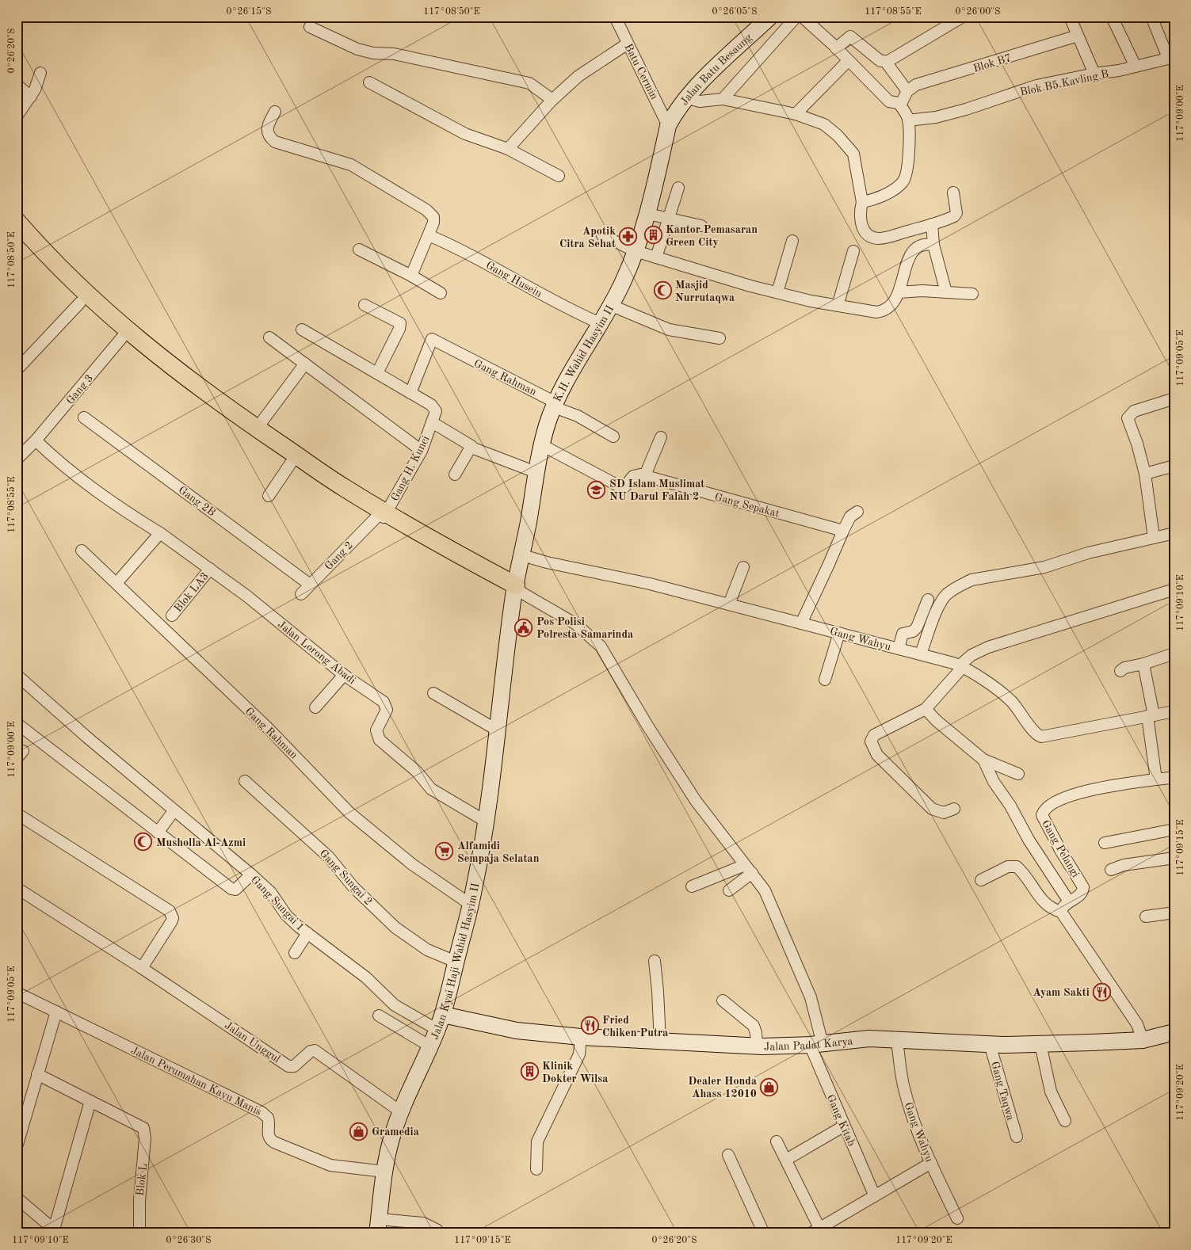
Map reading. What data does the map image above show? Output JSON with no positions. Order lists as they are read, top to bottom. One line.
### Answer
{"streets":{"main road":["Jalan Batu Besaung","K.H. Wahid Hasyim II","Jalan Kyai Haji Wahid Hasyim II","Jalan Padat Karya"],"street":["Blok B7","Batu Cermin","Blok B5 Kavling B","Gang Husein","Gang Rahman","Gang 3","Gang H. Kunci","Gang 2B","Gang Sepakat","Gang 2","Blok LA3","Gang Wahyu","Jalan Lorong Abadi","Gang Pelangi","Gang Sungai 2","Gang Sungai 1","Jalan Unggul","Jalan Perumahan Kayu Manis","Gang Taqwa","Gang Kitab","Blok L"]},"crossings":[["Jalan Batu Besaung","Batu Cermin"],["Jalan Batu Besaung","K.H. Wahid Hasyim II"],["Batu Cermin","K.H. Wahid Hasyim II"],["Gang Husein","K.H. Wahid Hasyim II"],["K.H. Wahid Hasyim II","Gang Rahman"],["K.H. Wahid Hasyim II","Gang Wahyu"],["K.H. Wahid Hasyim II","Jalan Kyai Haji Wahid Hasyim II"],["K.H. Wahid Hasyim II","Gang Kitab"],["Gang Rahman","Jalan Kyai Haji Wahid Hasyim II"],["Gang 3","Jalan Lorong Abadi"],["Gang H. Kunci","Gang 2"],["Gang 2B","Gang 2"],["Blok LA3","Jalan Lorong Abadi"],["Gang Wahyu","Jalan Padat Karya"],["Jalan Lorong Abadi","Jalan Kyai Haji Wahid Hasyim II"],["Gang Sungai 2","Jalan Kyai Haji Wahid Hasyim II"],["Gang Sungai 1","Jalan Kyai Haji Wahid Hasyim II"],["Jalan Kyai Haji Wahid Hasyim II","Jalan Unggul"],["Jalan Kyai Haji Wahid Hasyim II","Jalan Padat Karya"],["Jalan Kyai Haji Wahid Hasyim II","Jalan Perumahan Kayu Manis"],["Jalan Kyai Haji Wahid Hasyim II","Gang Kitab"],["Jalan Padat Karya","Gang Taqwa"],["Jalan Padat Karya","Gang Kitab"]],"places":{"building":["Kantor Pemasaran Green City","Klinik Dokter Wilsa"],"pharmacy":["Apotik Citra Sehat"],"mosque":["Masjid Nurrutaqwa","Musholla Al-Azmi"],"school or university":["SD Islam Muslimat NU Darul Falah 2"],"public building":["Pos Polisi Polresta Samarinda"],"supermarket":["Alfamidi Sempaja Selatan"],"restaurant":["Ayam Sakti","Fried Chiken Putra"],"shop":["Dealer Honda Ahass 12010","Gramedia"]},"coordinates":["0°26'15\"S","117°08'50\"E","0°26'05\"S","117°08'55\"E","0°26'00\"S","0°26'20\"S","117°09'00\"E","117°09'05\"E","117°09'10\"E","117°09'15\"E","117°09'20\"E","0°26'30\"S"]}
